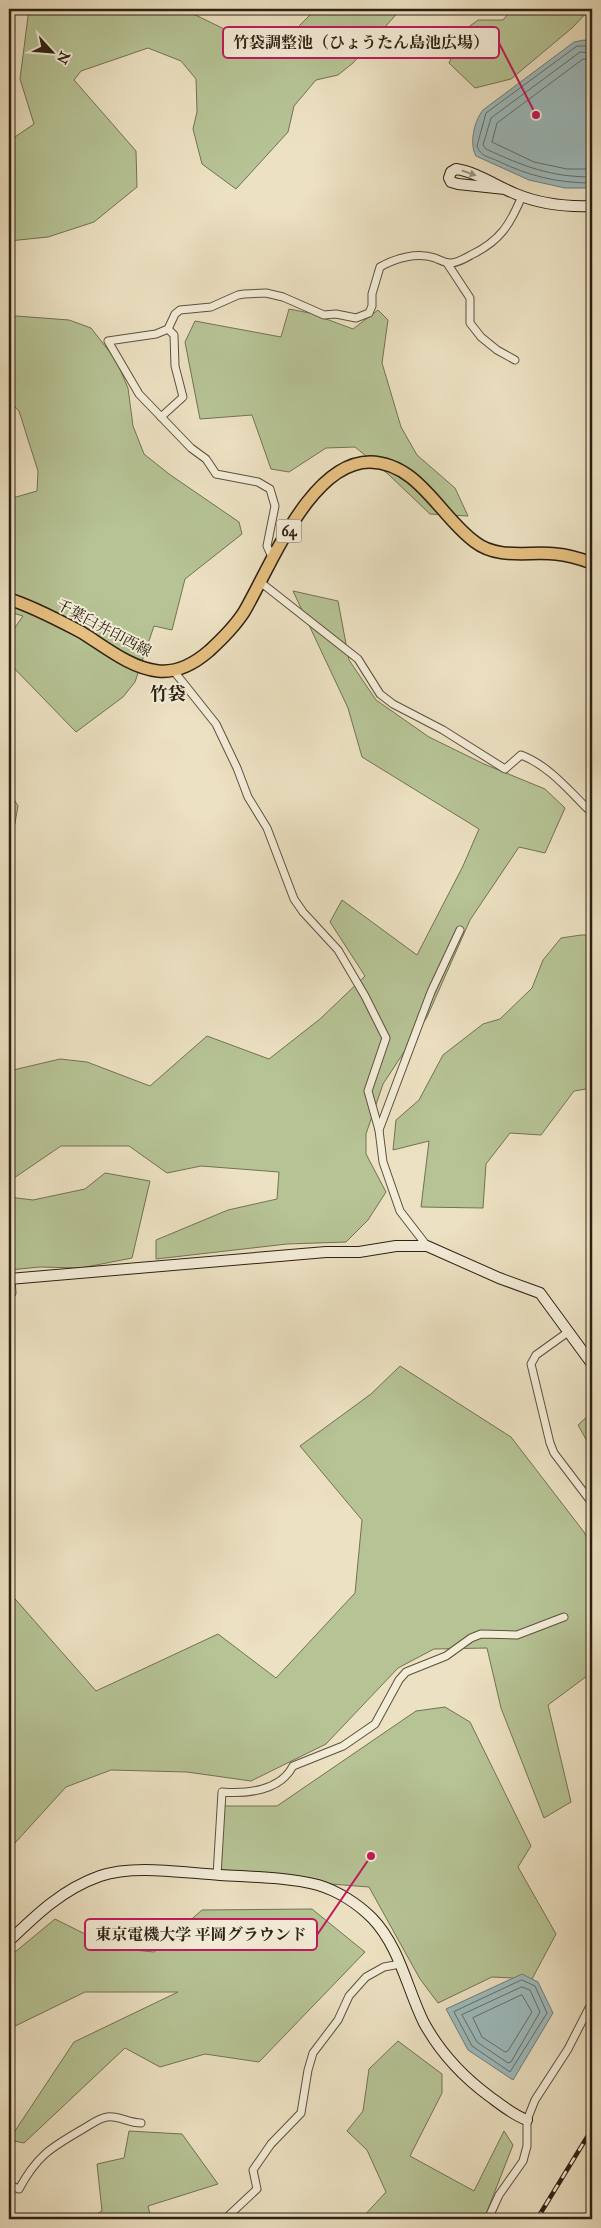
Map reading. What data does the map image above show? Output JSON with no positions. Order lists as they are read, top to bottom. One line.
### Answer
{"streets":{"main road":["64","千葉臼井印西線"]},"districts":["竹袋"],"places":["竹袋調整池（ひょうたん島池広場）","東京電機大学 平岡グラウンド"],"north":"bottom right"}
